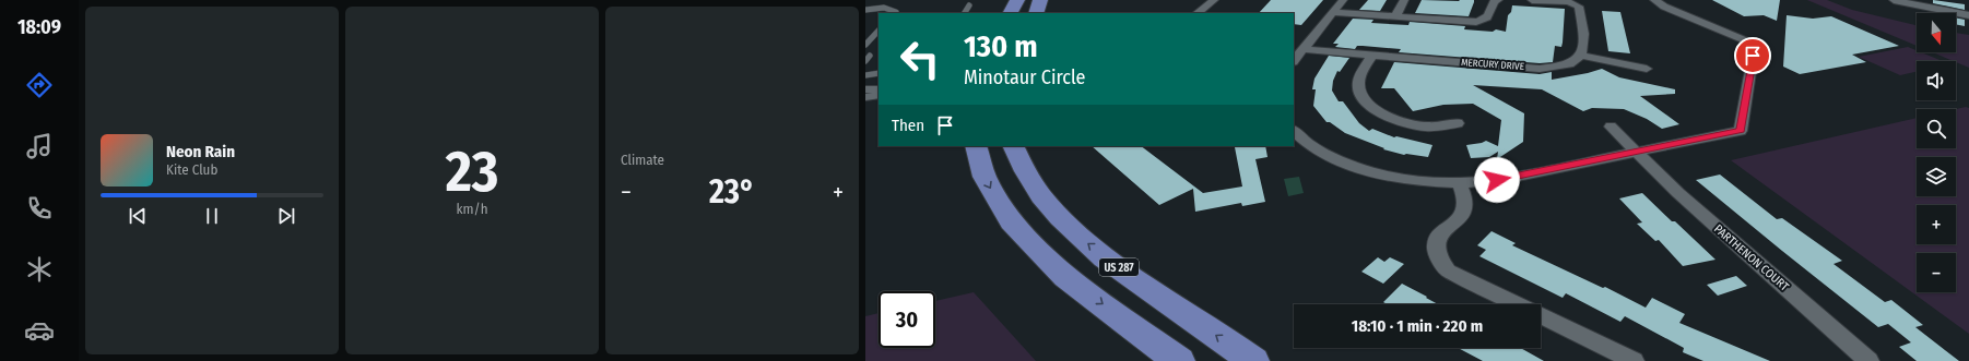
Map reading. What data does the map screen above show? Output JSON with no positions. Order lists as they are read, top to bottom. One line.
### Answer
{"streets":{"main road":["US 287"],"street":["MERCURY DRIVE","PARTHENON COURT"]},"north":"bottom","page":{"tabs":"18:09","tile":[["23","km/h"],"Climate"],"map_buttons":["+","−"],"turn":["130 m","Minotaur Circle"],"then":"Then","song":["Neon Rain","Kite Club"],"heat":["−","23°","+"],"limit":"30","trip":"18:10 · 1 min · 220 m"}}
